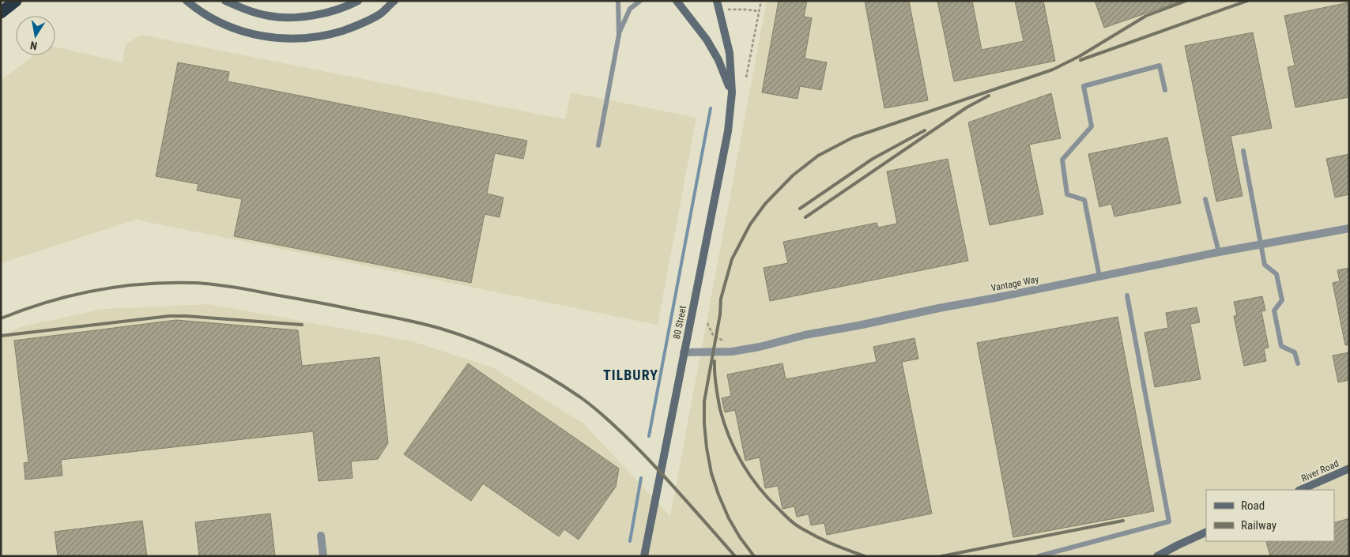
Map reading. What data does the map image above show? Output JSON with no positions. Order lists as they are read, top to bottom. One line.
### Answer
{"streets":{"street":["Vantage Way","80 Street","River Road"]},"crossings":[["Vantage Way","80 Street"]],"districts":["TILBURY"],"legend":["Road","Railway"],"north":"bottom"}
